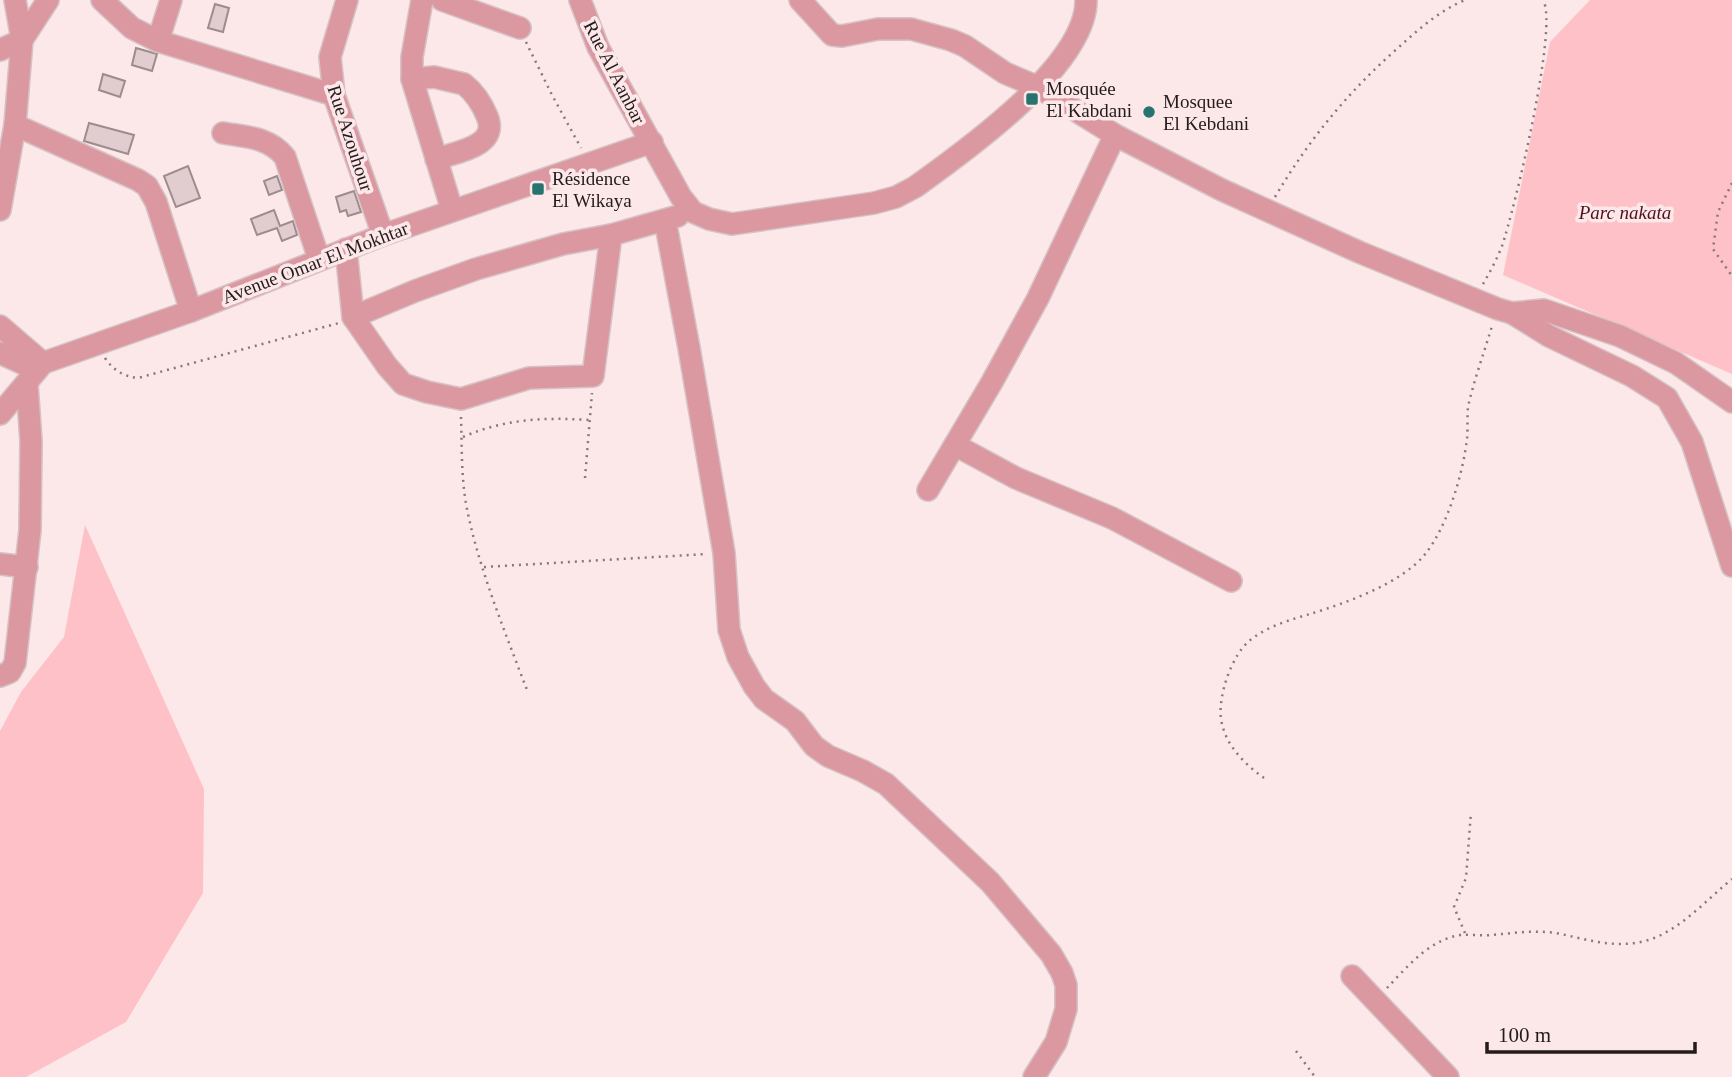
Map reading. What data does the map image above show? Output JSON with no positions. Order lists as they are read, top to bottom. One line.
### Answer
{"streets":{"street":["Rue Al Aanbar","Rue Azouhour","Avenue Omar El Mokhtar"]},"crossings":[["Rue Al Aanbar","Avenue Omar El Mokhtar"],["Rue Azouhour","Avenue Omar El Mokhtar"]],"parks":["Parc nakata"],"places":{"transit":["Mosquée El Kabdani","Résidence El Wikaya"],"other":["Mosquee El Kebdani"]},"scale_bar":"100 m"}
